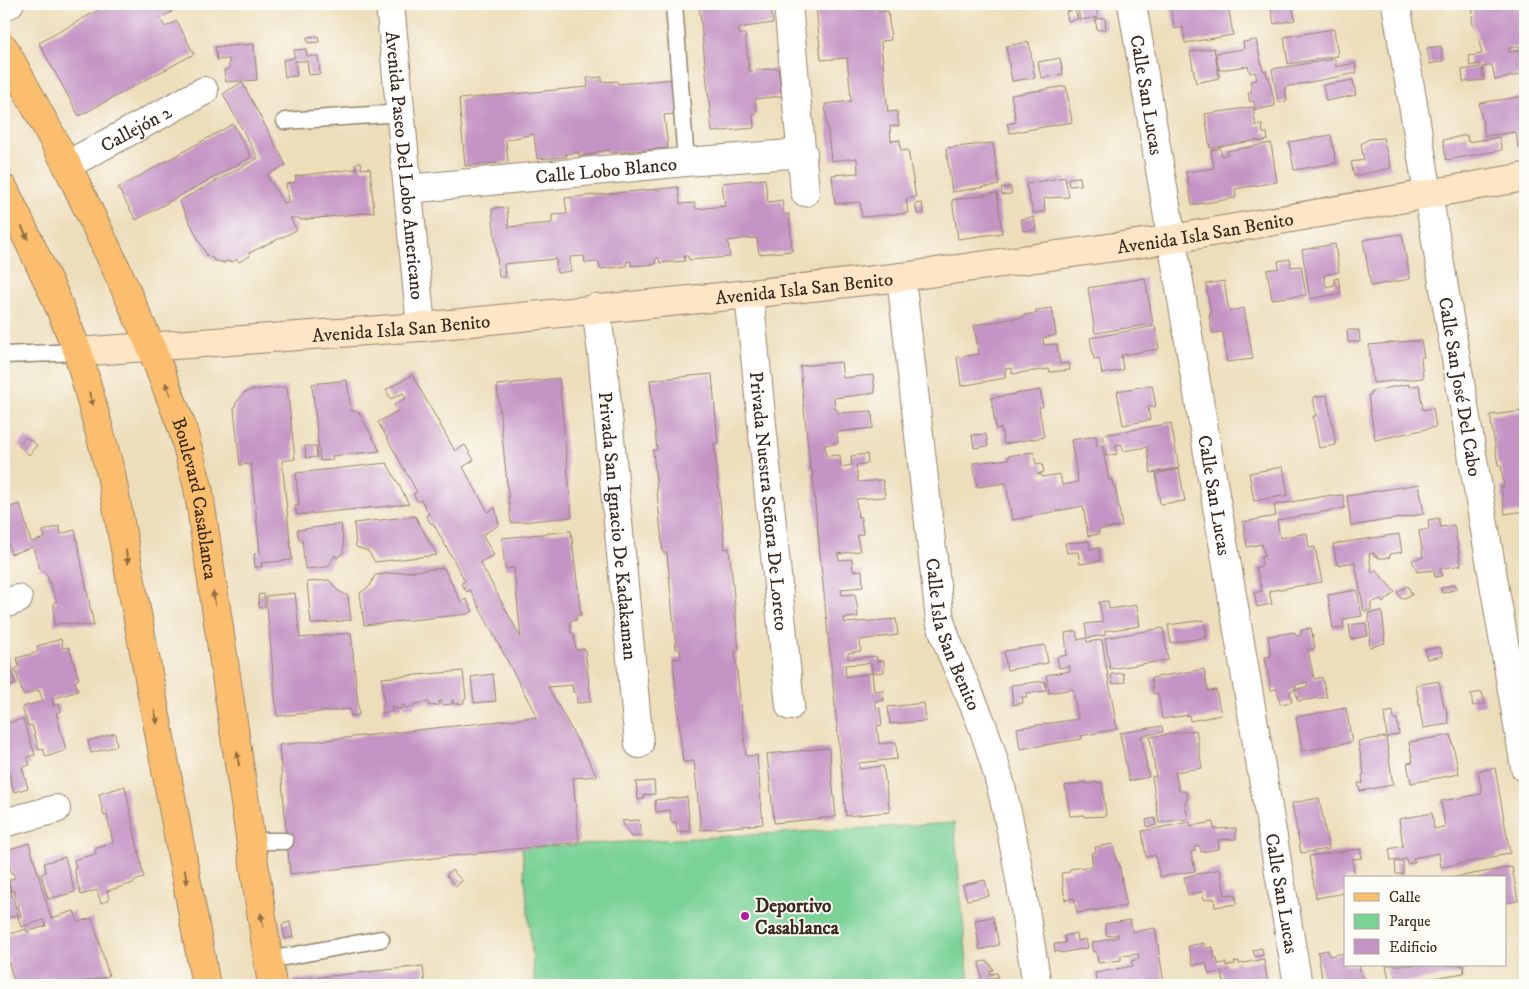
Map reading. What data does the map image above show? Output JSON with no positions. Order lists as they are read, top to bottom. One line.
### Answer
{"streets":{"main road":["Avenida Isla San Benito","Boulevard Casablanca"],"street":["Calle San Lucas","Callejón 2","Avenida Paseo Del Lobo Americano","Calle Lobo Blanco","Calle San José Del Cabo","Privada Nuestra Señora De Loreto","Privada San Ignacio De Kadakaman","Calle Isla San Benito"]},"crossings":[["Calle San Lucas","Avenida Isla San Benito"],["Callejón 2","Boulevard Casablanca"],["Avenida Paseo Del Lobo Americano","Calle Lobo Blanco"],["Avenida Paseo Del Lobo Americano","Avenida Isla San Benito"],["Avenida Isla San Benito","Calle San José Del Cabo"],["Avenida Isla San Benito","Boulevard Casablanca"],["Avenida Isla San Benito","Privada Nuestra Señora De Loreto"],["Avenida Isla San Benito","Privada San Ignacio De Kadakaman"],["Avenida Isla San Benito","Calle Isla San Benito"]],"places":["Deportivo Casablanca"],"legend":["Calle","Parque","Edificio"]}
